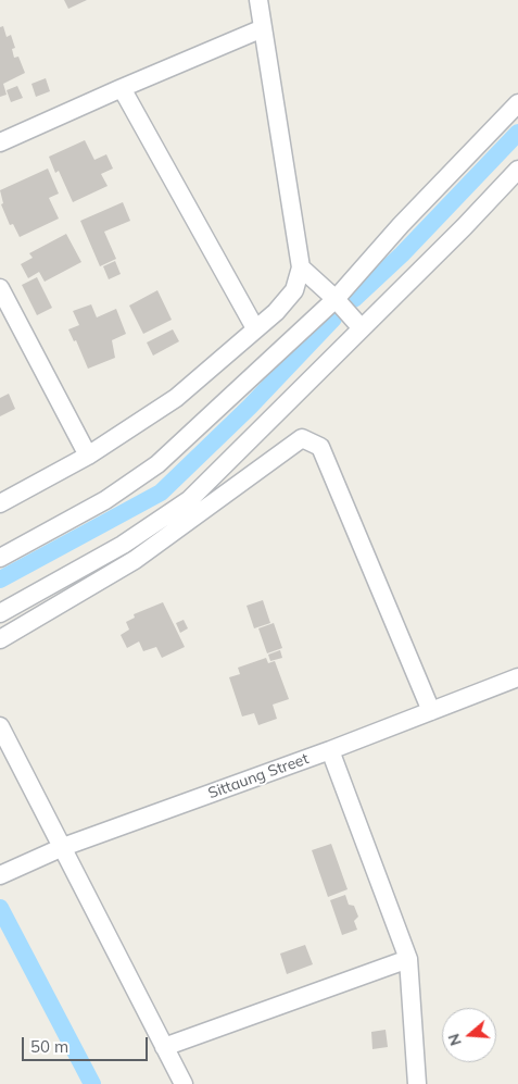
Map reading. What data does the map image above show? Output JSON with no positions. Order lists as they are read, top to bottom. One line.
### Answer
{"streets":{"street":["Sittaung Street"]},"scale_bar":"50 m","north":"left"}
